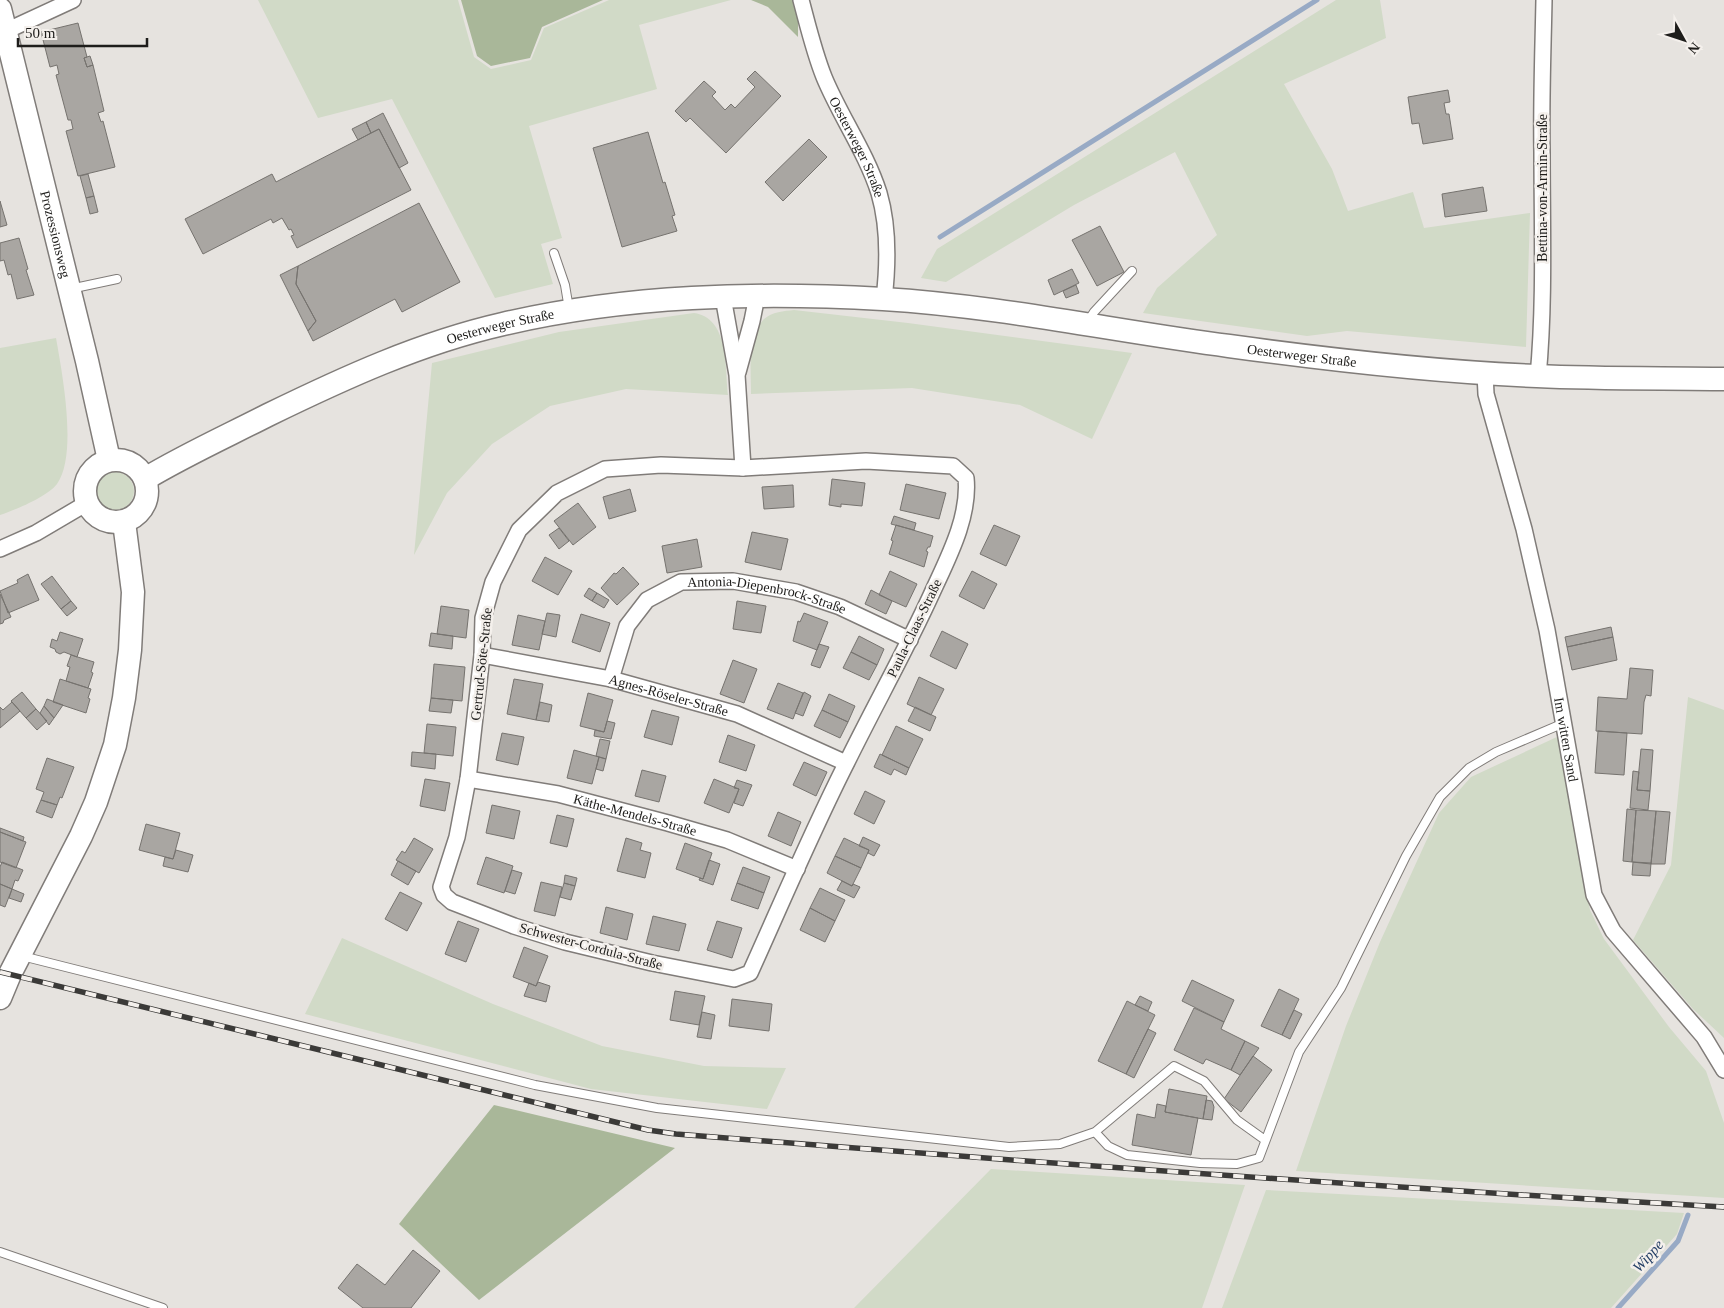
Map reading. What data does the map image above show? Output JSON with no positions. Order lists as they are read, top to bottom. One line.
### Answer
{"streets":{"street":["Oesterweger Straße","Bettina-von-Armin-Straße","Prozessionsweg","Antonia-Diepenbrock-Straße","Paula-Claas-Straße","Gertrud-Söte-Straße","Agnes-Röseler-Straße","Im witten Sand","Käthe-Mendels-Straße","Schwester-Cordula-Straße"]},"crossings":[["Oesterweger Straße","Bettina-von-Armin-Straße"],["Oesterweger Straße","Prozessionsweg"],["Oesterweger Straße","Im witten Sand"],["Antonia-Diepenbrock-Straße","Paula-Claas-Straße"],["Antonia-Diepenbrock-Straße","Agnes-Röseler-Straße"],["Paula-Claas-Straße","Gertrud-Söte-Straße"],["Paula-Claas-Straße","Agnes-Röseler-Straße"],["Paula-Claas-Straße","Käthe-Mendels-Straße"],["Paula-Claas-Straße","Schwester-Cordula-Straße"],["Gertrud-Söte-Straße","Agnes-Röseler-Straße"],["Gertrud-Söte-Straße","Käthe-Mendels-Straße"],["Gertrud-Söte-Straße","Schwester-Cordula-Straße"]],"water":["Wippe"],"scale_bar":"50 m","north":"bottom right"}
